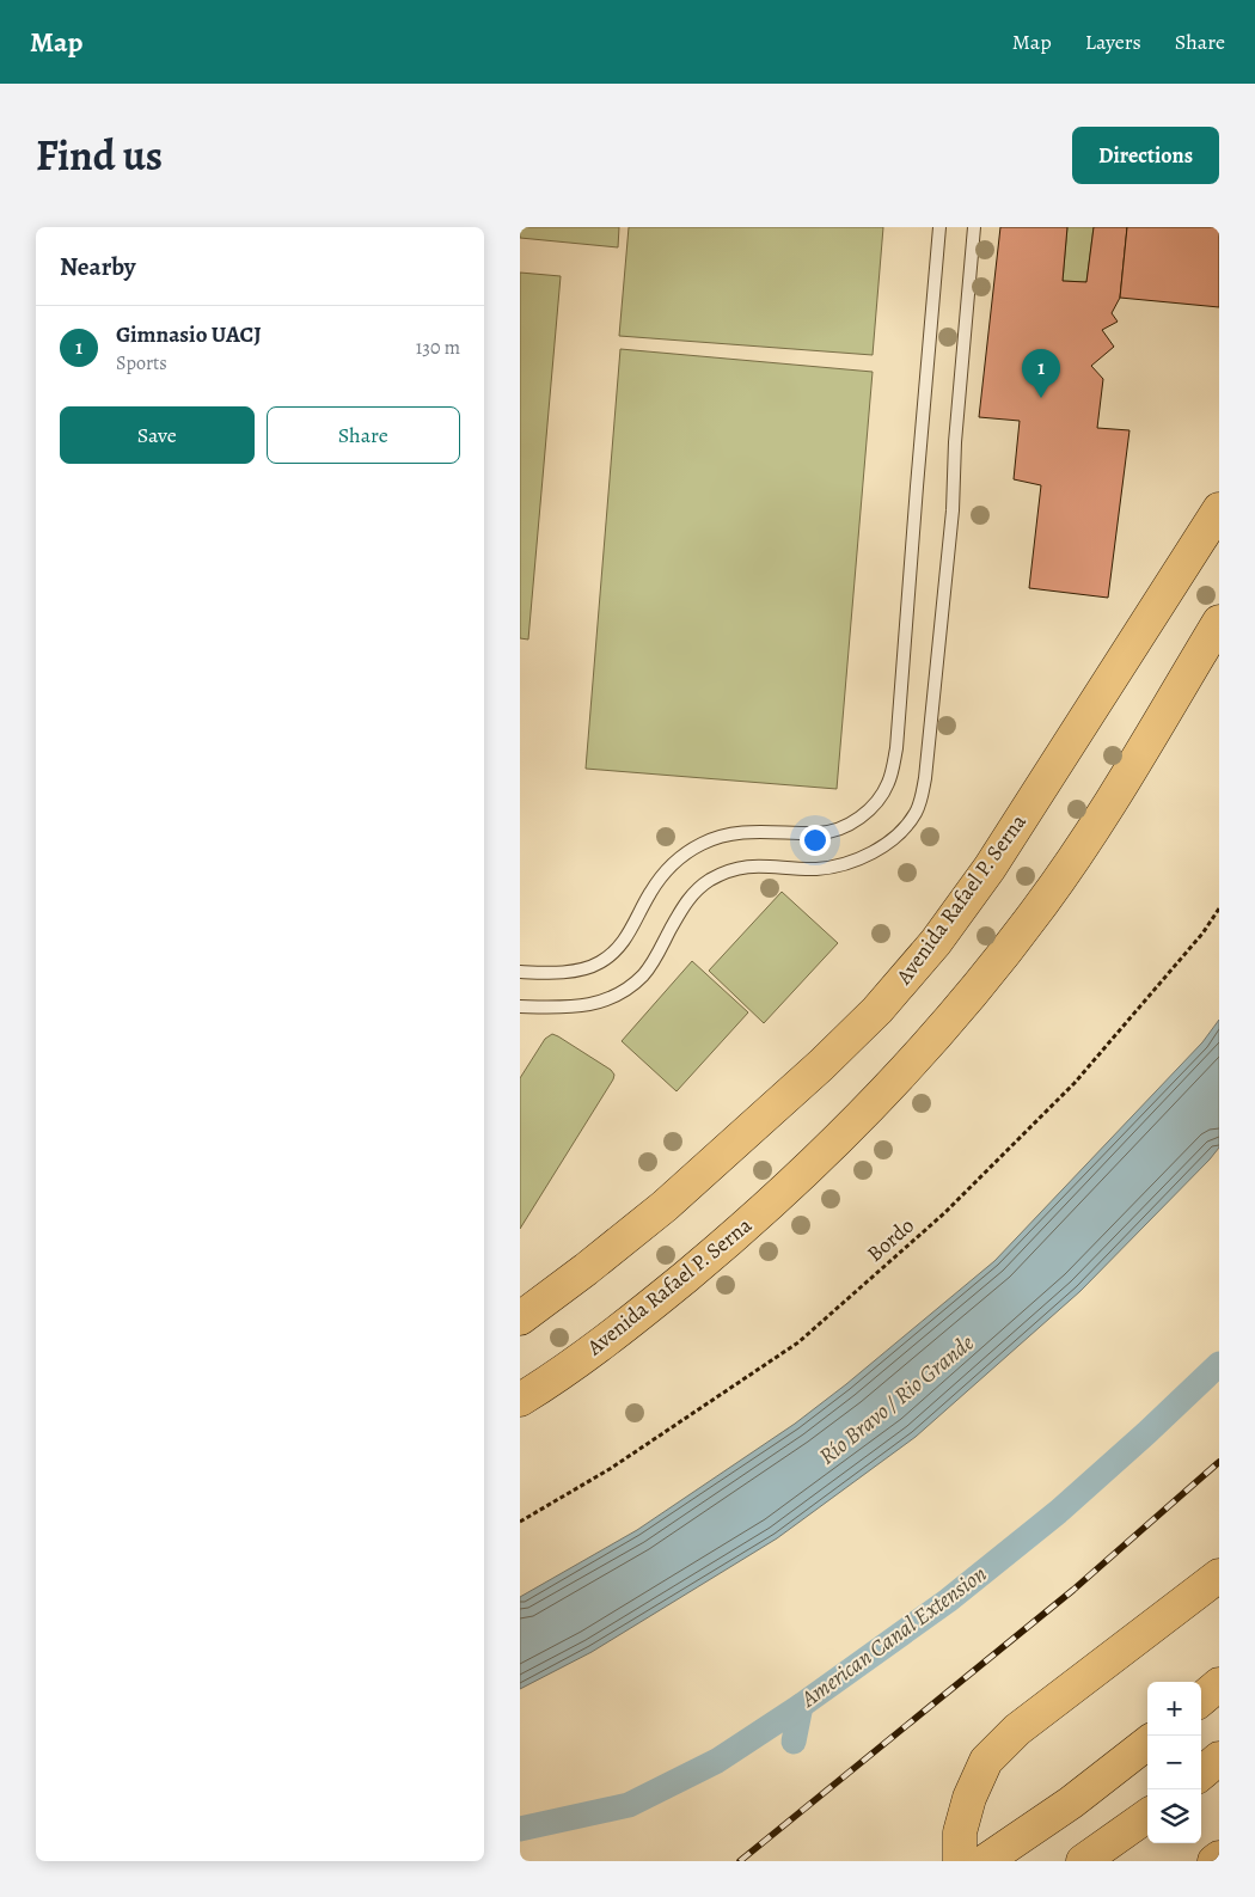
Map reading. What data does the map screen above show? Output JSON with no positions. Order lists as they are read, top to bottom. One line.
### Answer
{"streets":{"highway":["Avenida Rafael P. Serna"],"path":["Bordo"]},"water":["Río Bravo / Rio Grande","American Canal Extension"],"page":{"header":"Map","nav":["Map","Layers","Share"],"title":"Find us","buttons":["Directions",["Save","Share"]],"heading":"Nearby","list":[{"mark":"1","name":"Gimnasio UACJ","note":"Sports","value":"130 m"}],"pins":"1","map_buttons":["+","−"]}}
